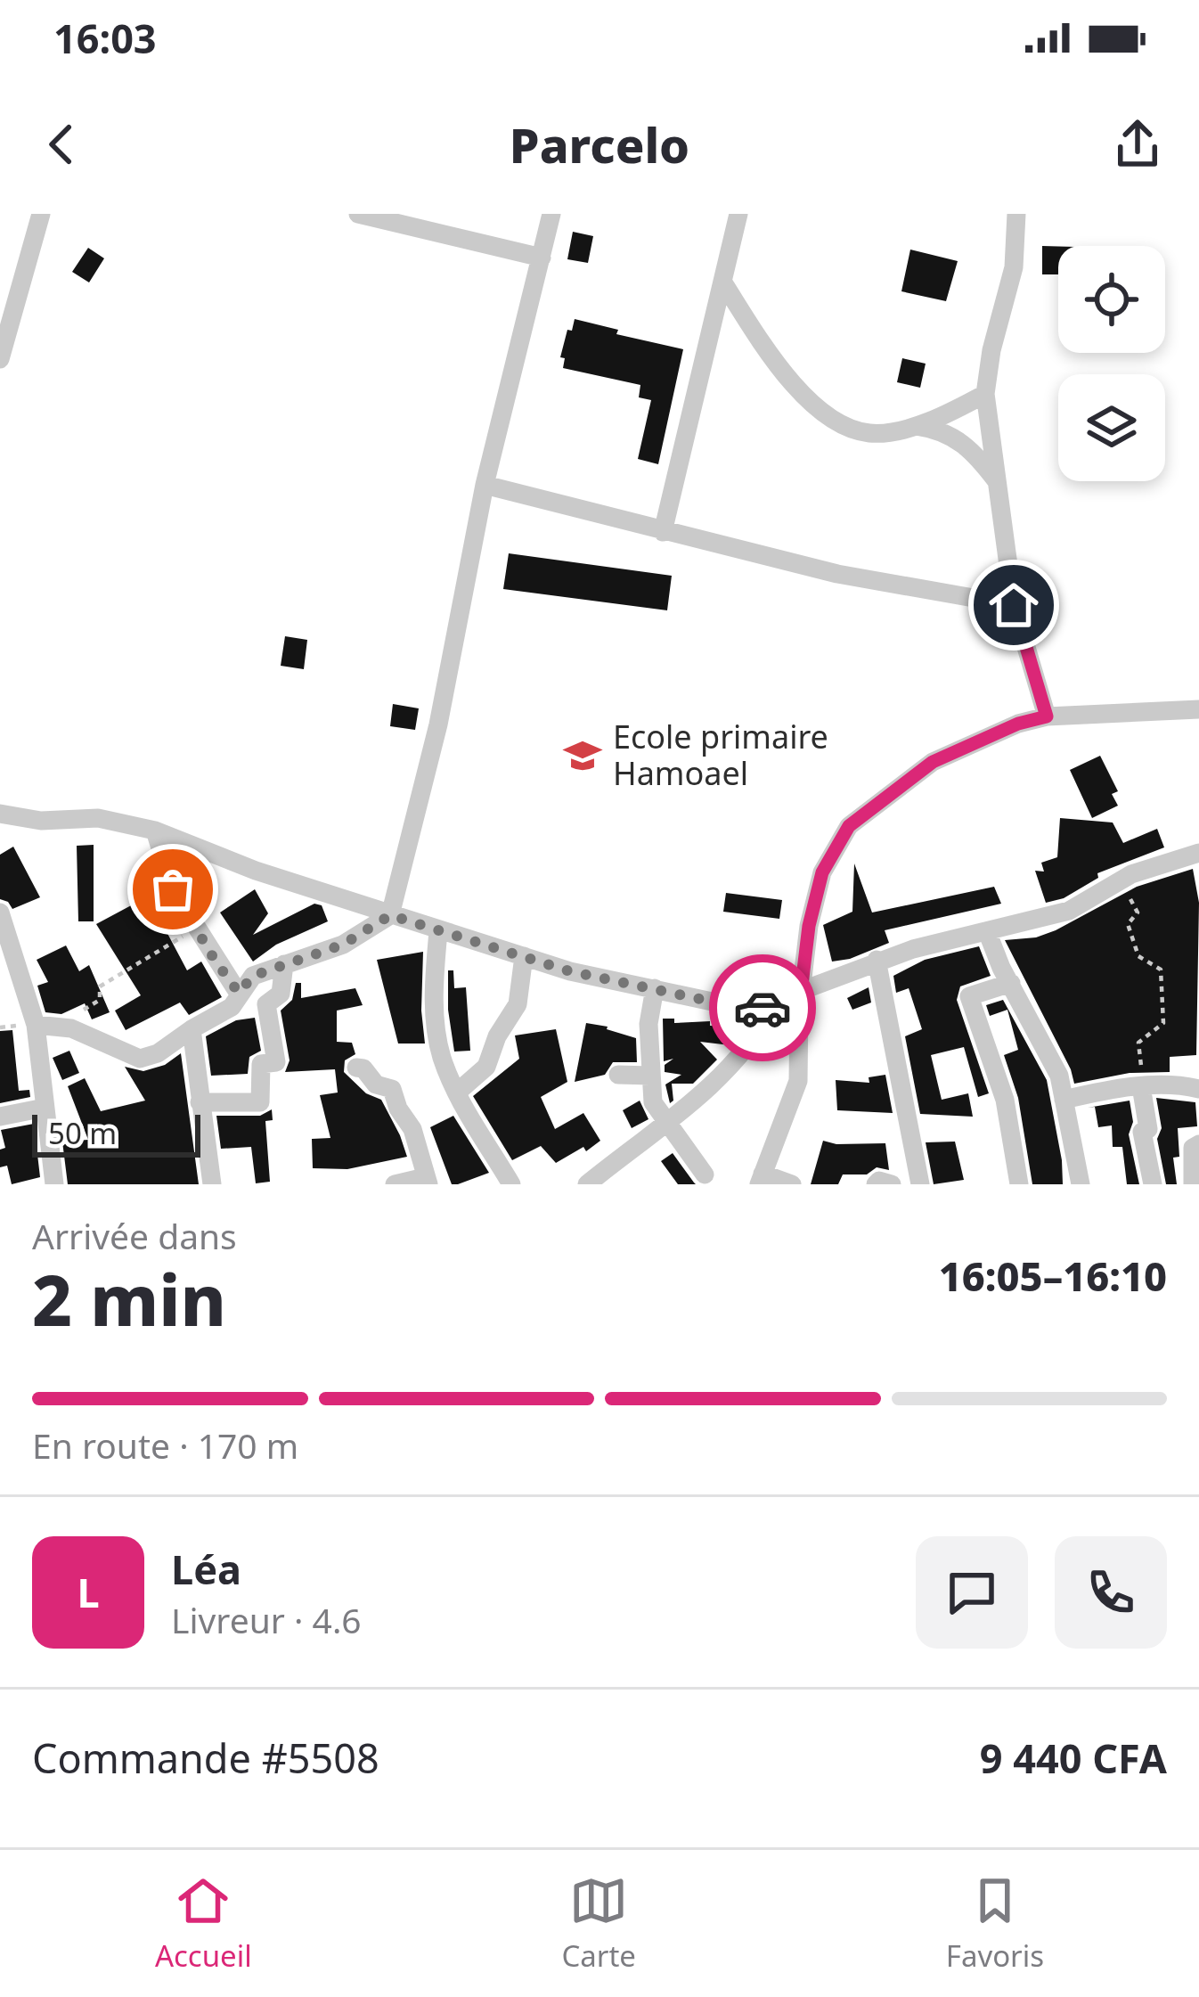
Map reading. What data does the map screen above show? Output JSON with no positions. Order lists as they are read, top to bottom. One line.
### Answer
{"places":{"school or university":["Ecole primaire Hamoael"]},"scale_bar":"50 m","page":{"status":"16:03","header":"Parcelo","scale":"50 m","heading":["2 min","Arrivée dans","16:05–16:10"],"panel":["Léa","Livreur · 4.6","Commande #5508","9 440 CFA"],"bar":"En route · 170 m","round":"L","tabs":["Accueil","Carte","Favoris"]}}
